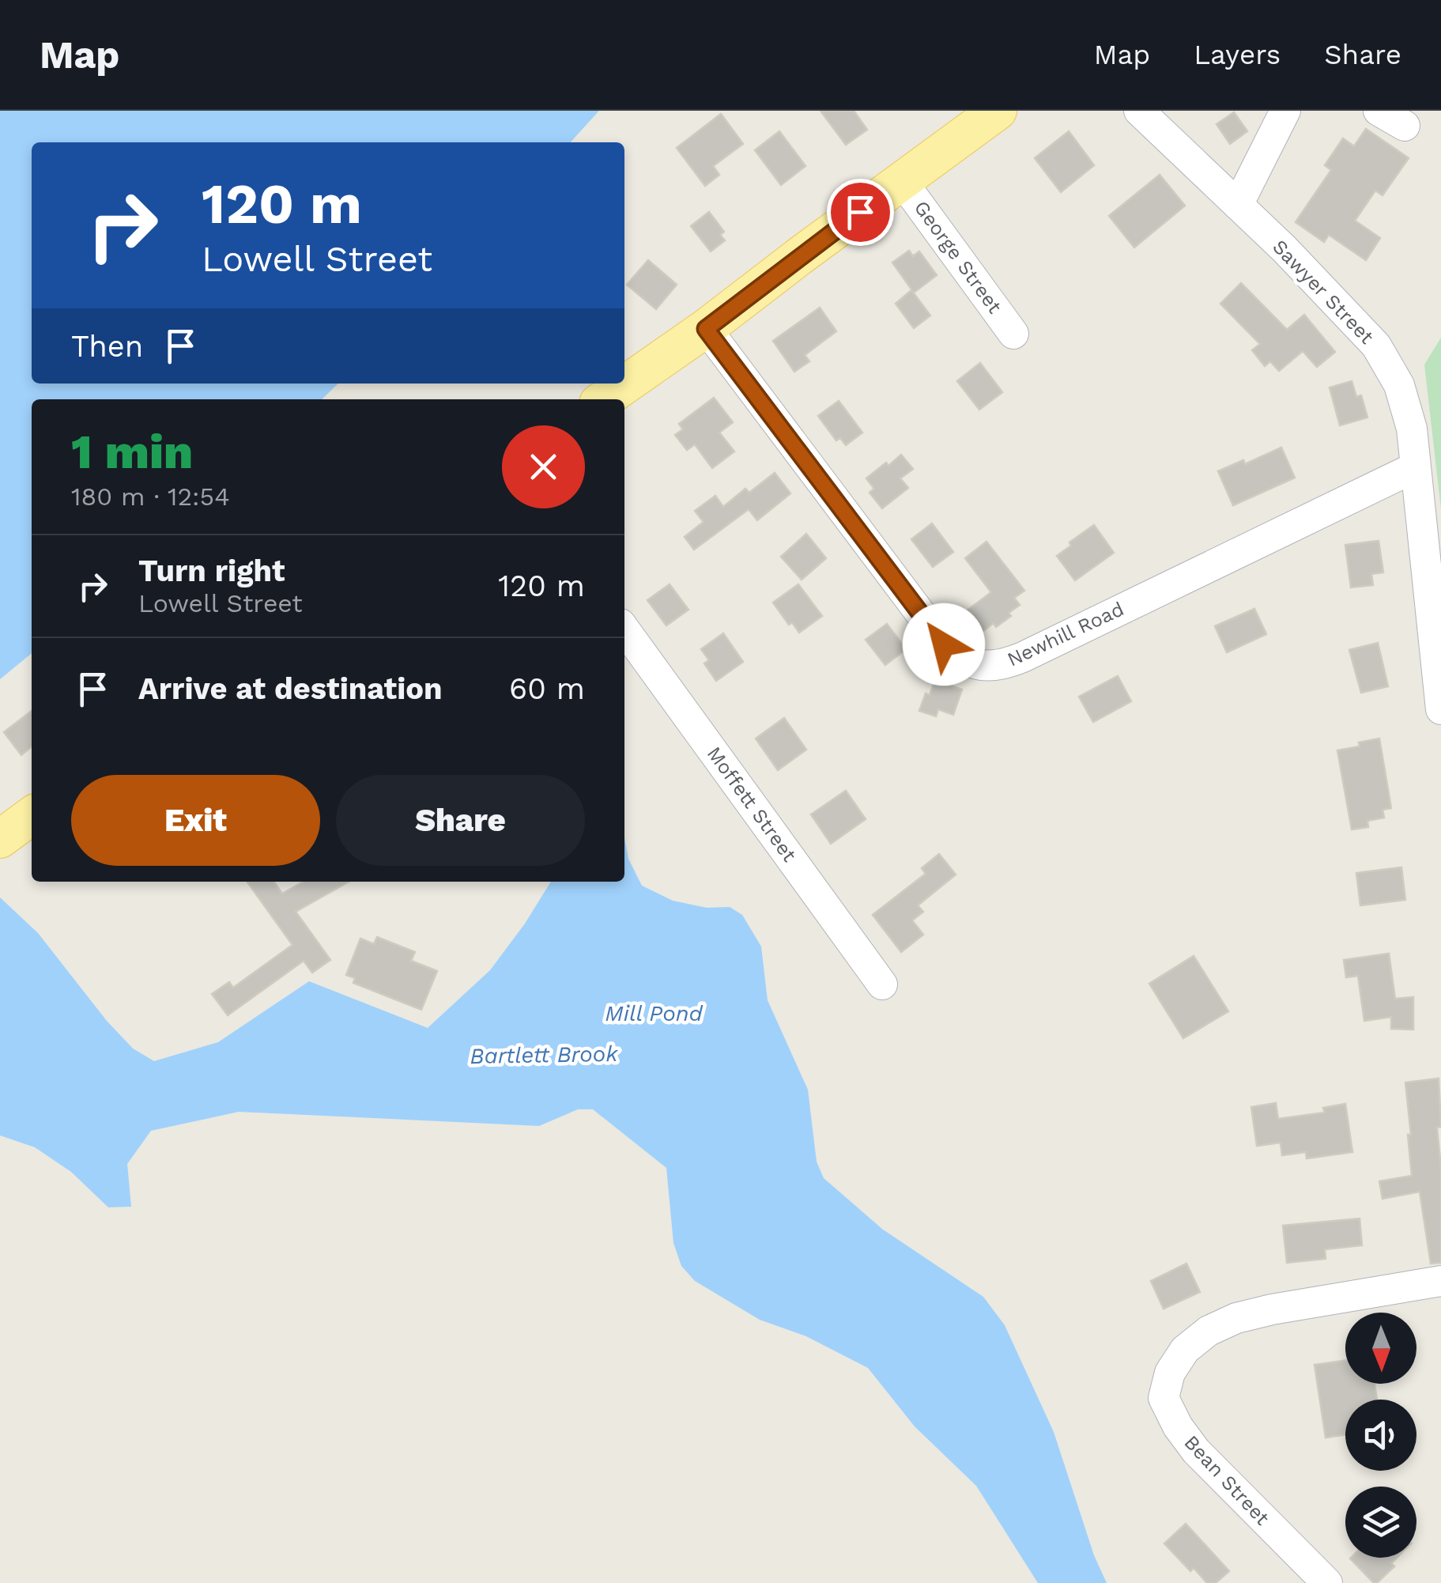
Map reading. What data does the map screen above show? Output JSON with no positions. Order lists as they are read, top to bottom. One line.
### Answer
{"streets":{"street":["George Street","Sawyer Street","Newhill Road","Moffett Street","Bean Street"]},"crossings":[["Sawyer Street","Newhill Road"]],"water":["Mill Pond","Bartlett Brook"],"north":"bottom","page":{"header":"Map","nav":["Map","Layers","Share"],"turn":["120 m","Lowell Street"],"then":"Then","heading":["1 min","180 m · 12:54"],"list":[{"name":"Turn right","note":"Lowell Street","value":"120 m"},{"name":"Arrive at destination","value":"60 m"}],"buttons":["Exit","Share"]}}
